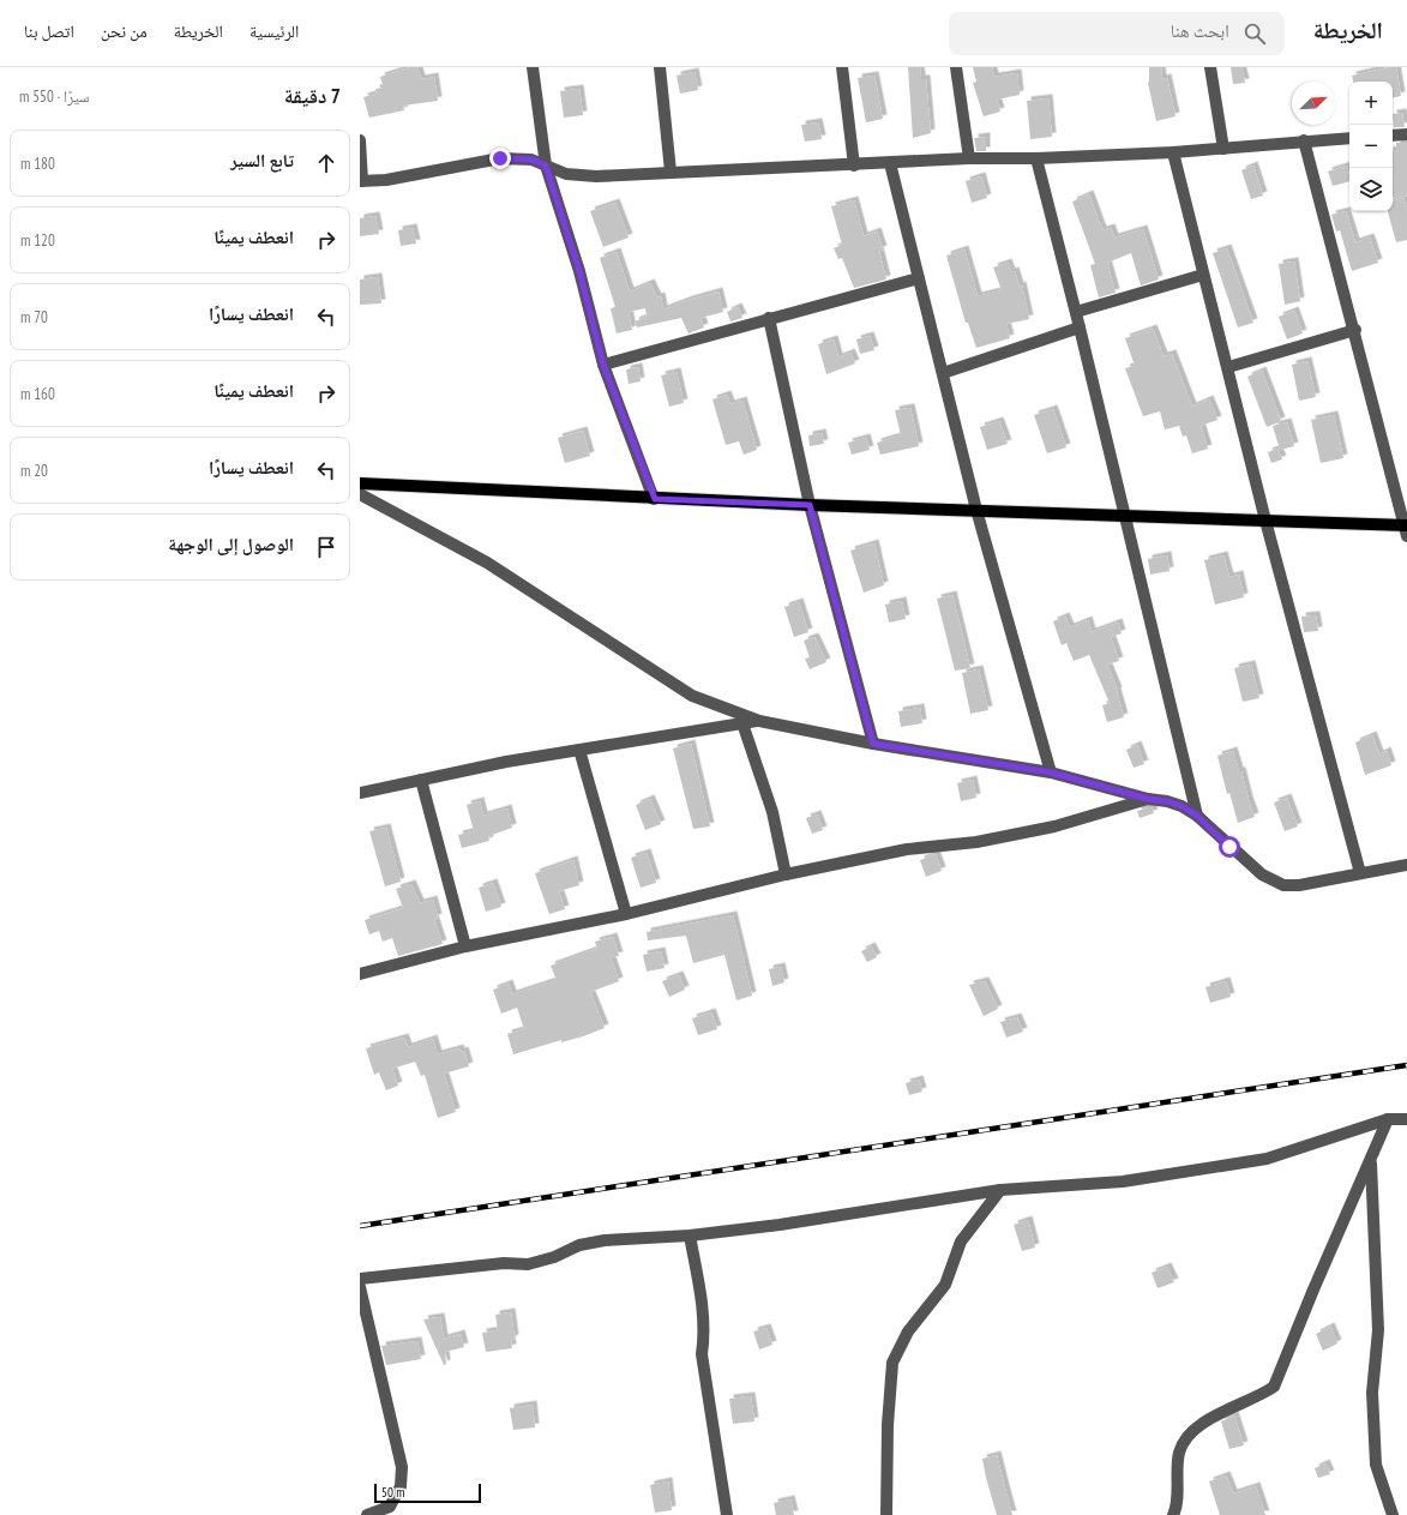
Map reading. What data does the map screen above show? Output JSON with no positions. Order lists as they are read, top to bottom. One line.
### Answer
{"scale_bar":"50 m","north":"top right","page":{"header":"الخريطة","search":"ابحث هنا","nav":["الرئيسية","الخريطة","من نحن","اتصل بنا"],"heading":["7 دقيقة","سيرًا · 550 m"],"map_buttons":["+","−"],"list":[["تابع السير","180 m"],["انعطف يمينًا","120 m"],["انعطف يسارًا","70 m"],["انعطف يمينًا","160 m"],["انعطف يسارًا","20 m"],"الوصول إلى الوجهة"],"scale":"50 m"}}
